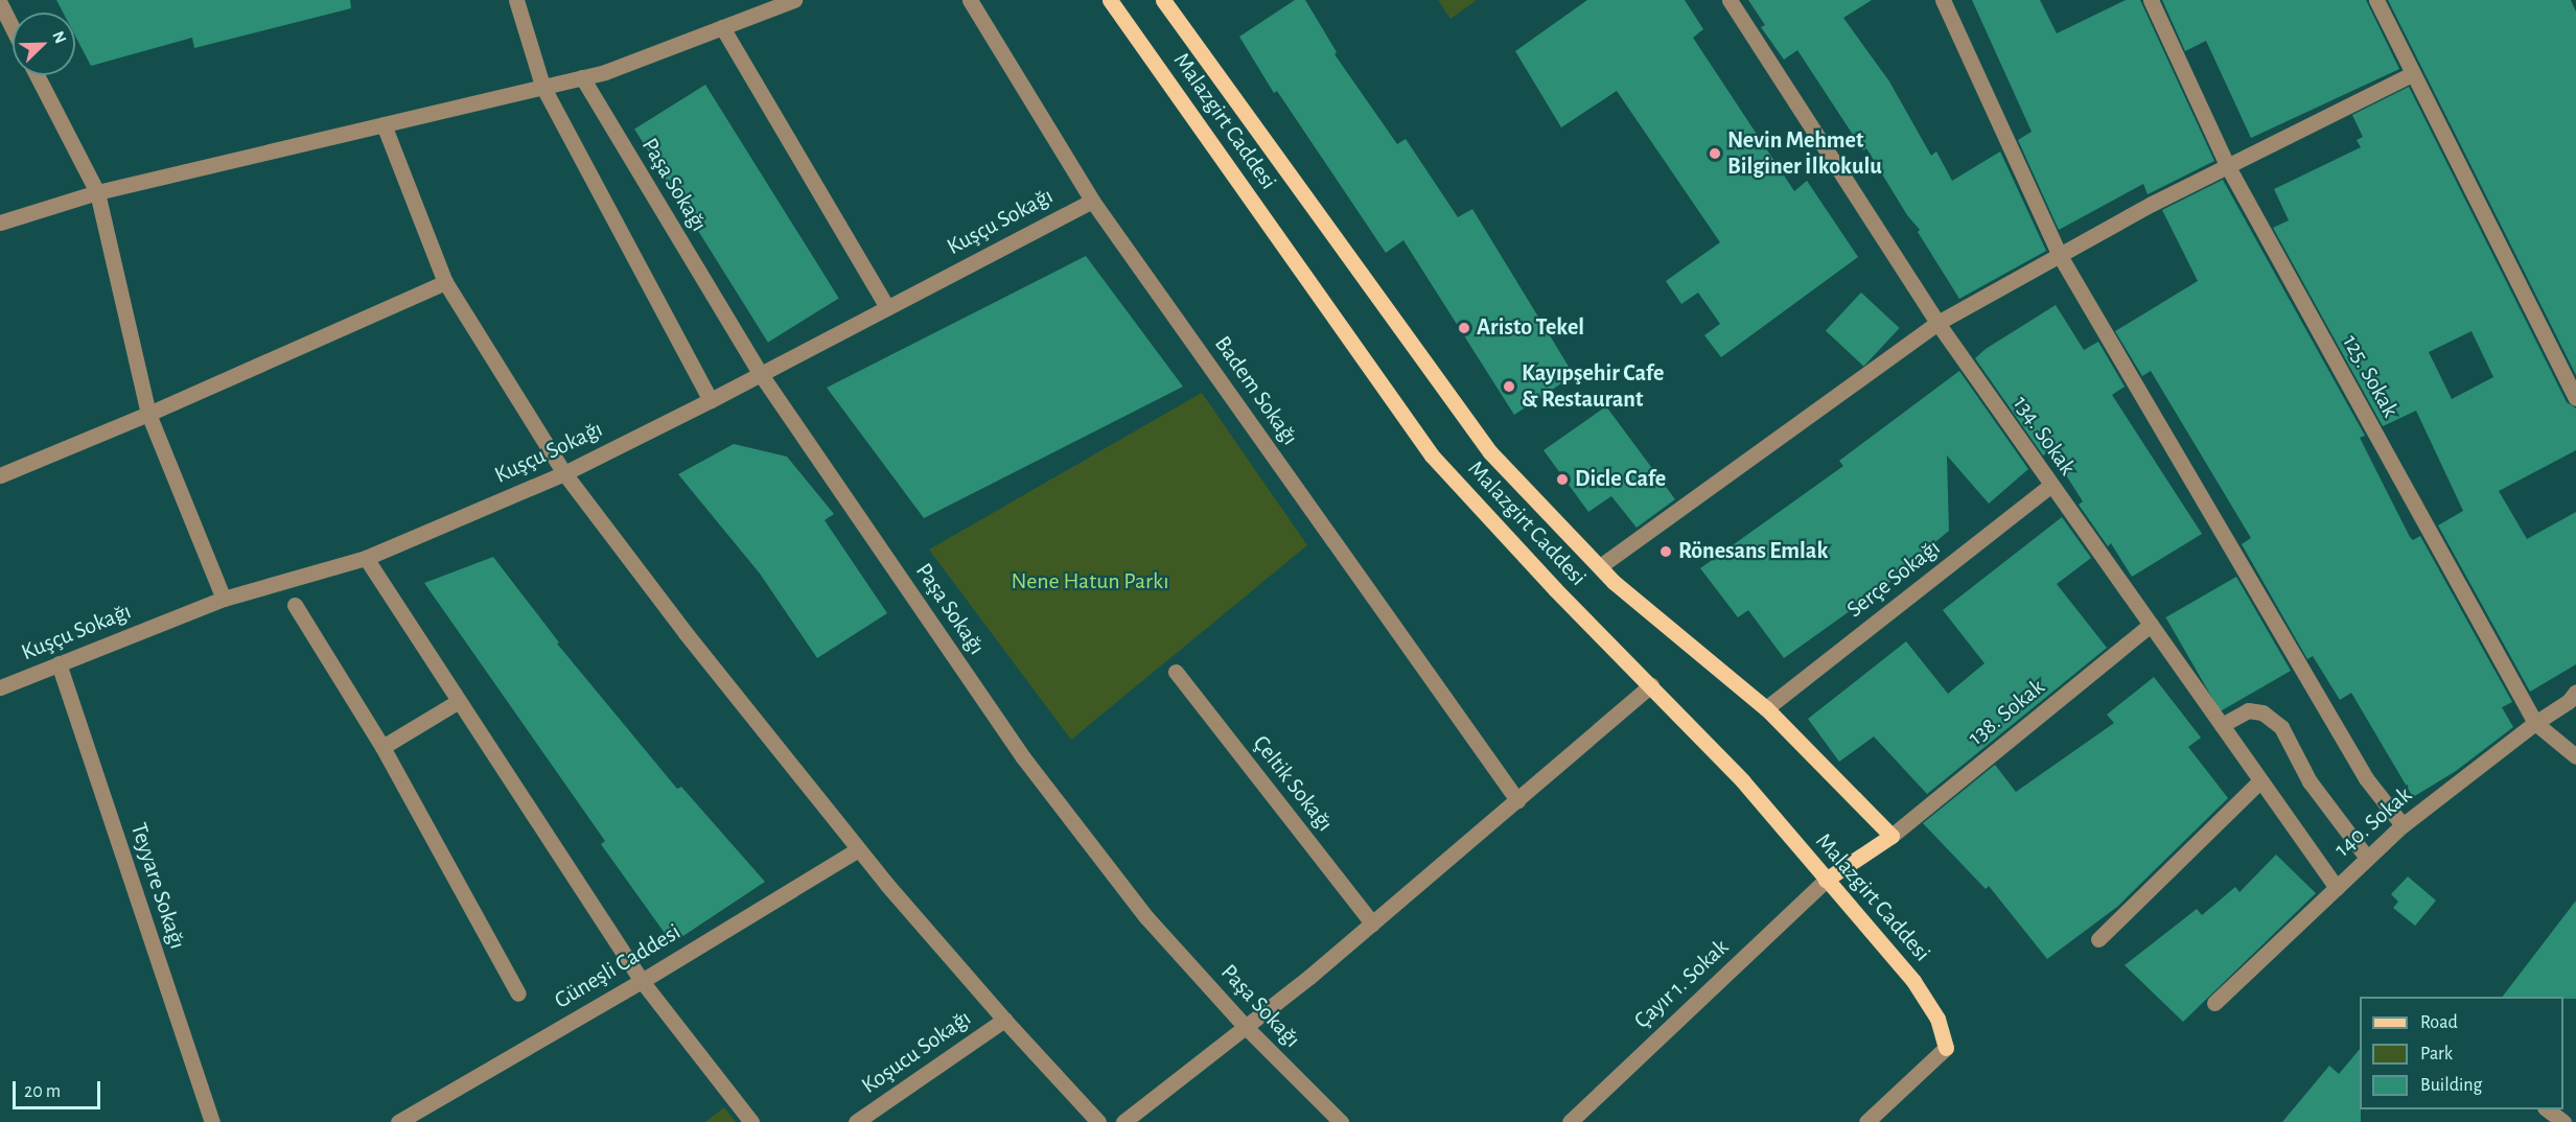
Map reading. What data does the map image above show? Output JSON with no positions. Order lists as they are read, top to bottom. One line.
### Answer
{"streets":{"main road":["Malazgirt Caddesi"],"street":["Paşa Sokağı","Kuşçu Sokağı","125. Sokak","Badem Sokağı","134. Sokak","Serçe Sokağı","138. Sokak","Çeltik Sokağı","140. Sokak","Teyyare Sokağı","Güneşli Caddesi","Çayır 1. Sokak","Koşucu Sokağı"]},"crossings":[["Malazgirt Caddesi","Serçe Sokağı"],["Malazgirt Caddesi","138. Sokak"],["Malazgirt Caddesi","Çayır 1. Sokak"],["Paşa Sokağı","Kuşçu Sokağı"],["Kuşçu Sokağı","Badem Sokağı"],["Kuşçu Sokağı","Teyyare Sokağı"],["125. Sokak","140. Sokak"],["134. Sokak","Serçe Sokağı"],["134. Sokak","138. Sokak"],["134. Sokak","140. Sokak"]],"parks":["Nene Hatun Parkı"],"places":["Nevin Mehmet Bilginer İlkokulu","Aristo Tekel","Kayıpşehir Cafe & Restaurant","Dicle Cafe","Rönesans Emlak"],"legend":["Road","Park","Building"],"scale_bar":"20 m","north":"top right"}
